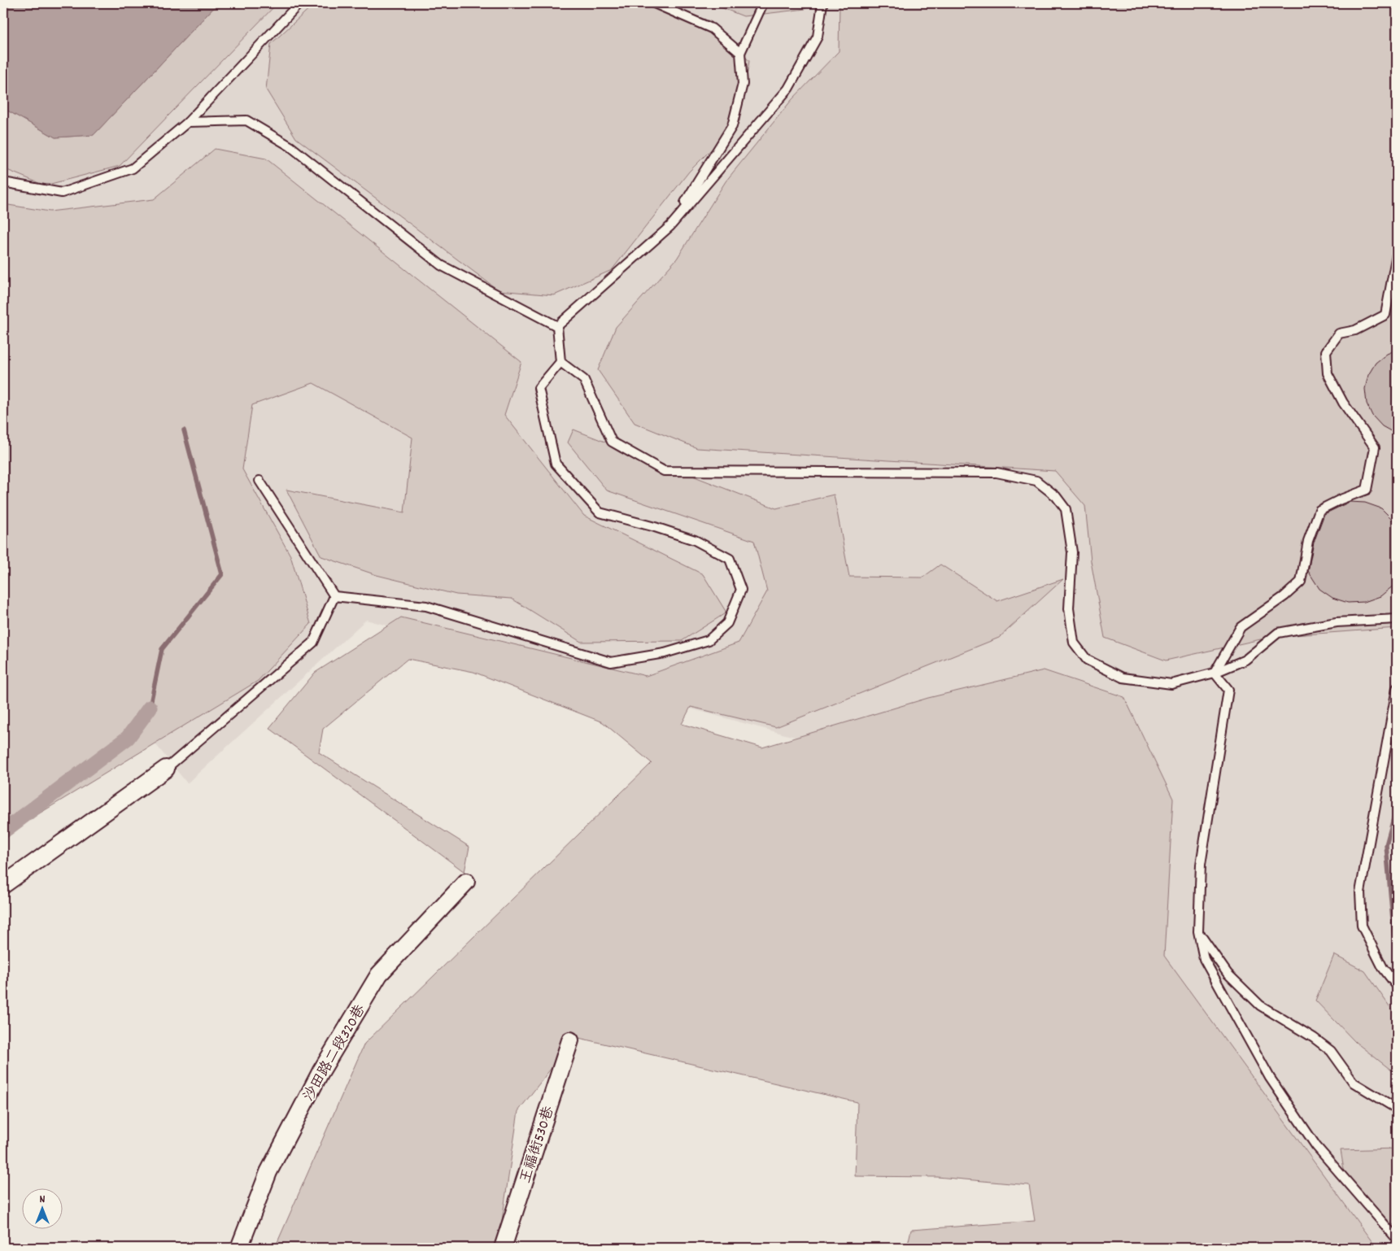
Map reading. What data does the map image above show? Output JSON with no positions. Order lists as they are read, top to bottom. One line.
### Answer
{"streets":{"street":["沙田路二段320巷","王福街530巷"]},"north":"top"}
